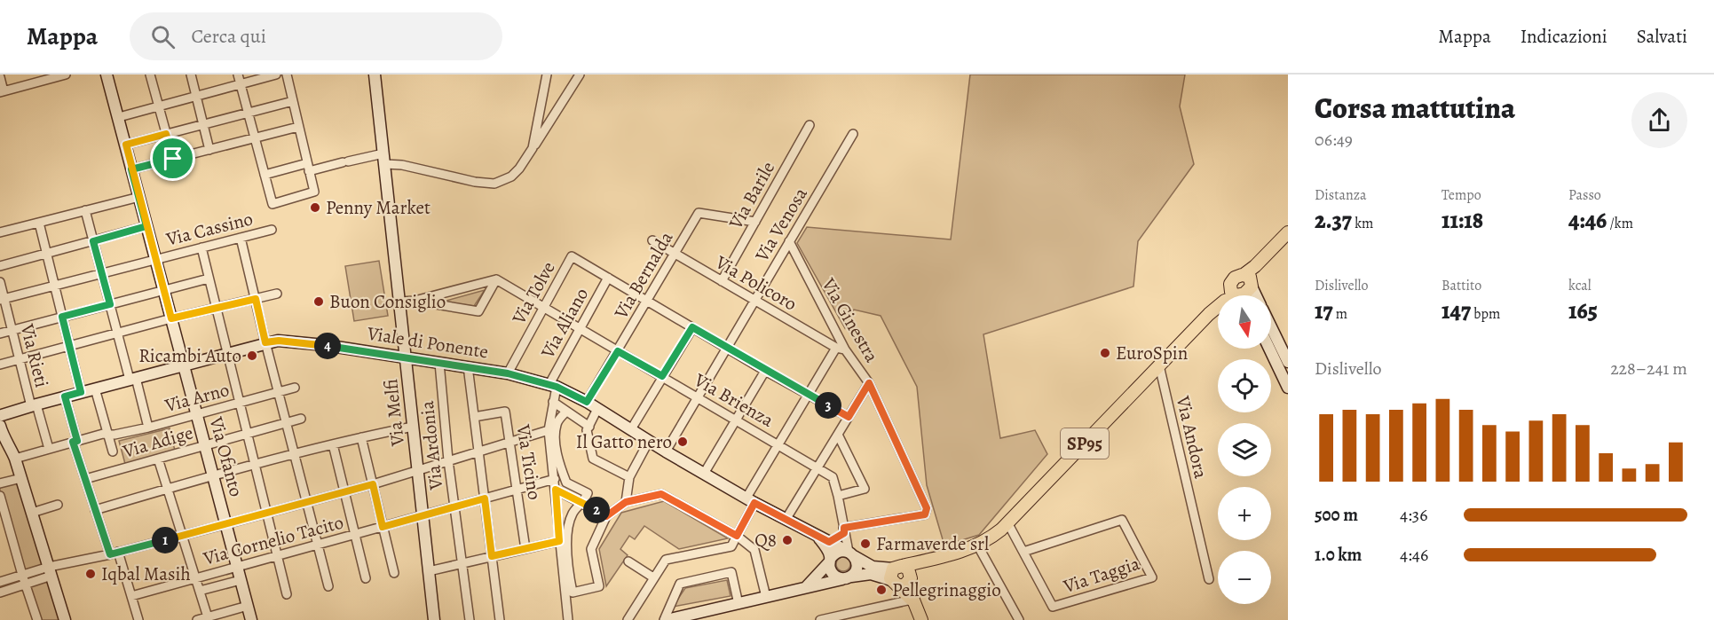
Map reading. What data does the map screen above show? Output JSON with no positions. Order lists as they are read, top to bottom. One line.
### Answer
{"streets":{"main road":["SP95"],"street":["Via Barile","Via Venosa","Via Cassino","Via Bernalda","Via Policoro","Via Tolve","Via Ginestra","Via Aliano","Viale di Ponente","Via Rieti","Via Arno","Via Brienza","Via Melfi","Via Andora","Via Adige","Via Ardonia","Via Ofanto","Via Ticino","Via Cornelio Tacito","Via Taggia"]},"crossings":[["Via Barile","Via Bernalda"],["Via Barile","Via Policoro"],["Via Venosa","Via Policoro"],["Via Venosa","Via Ginestra"],["Via Venosa","Via Brienza"],["Via Cassino","Via Rieti"],["Via Cassino","Via Ofanto"],["Via Bernalda","Via Policoro"],["Via Bernalda","Viale di Ponente"],["Via Bernalda","Via Brienza"],["Via Policoro","Via Ginestra"],["Via Tolve","Via Aliano"],["Via Tolve","Viale di Ponente"],["Via Tolve","Via Brienza"],["Via Ginestra","Via Brienza"],["Via Aliano","Viale di Ponente"],["Via Aliano","Via Brienza"],["Via Aliano","Via Cornelio Tacito"],["Viale di Ponente","Via Rieti"],["Viale di Ponente","Via Brienza"],["Viale di Ponente","Via Melfi"],["Viale di Ponente","SP95"],["Viale di Ponente","Via Ardonia"],["Viale di Ponente","Via Ofanto"],["Via Rieti","Via Arno"],["Via Arno","Via Ofanto"],["Via Melfi","Via Cornelio Tacito"],["Via Andora","SP95"],["Via Adige","Via Ofanto"],["SP95","Via Taggia"],["Via Ardonia","Via Cornelio Tacito"],["Via Ofanto","Via Cornelio Tacito"],["Via Ticino","Via Cornelio Tacito"]],"places":["Penny Market","Buon Consiglio","EuroSpin","Ricambi Auto","Il Gatto nero","Q8","Farmaverde srl","Iqbal Masih","Pellegrinaggio"],"north":"bottom","page":{"header":"Mappa","search":"Cerca qui","nav":["Mappa","Indicazioni","Salvati"],"heading":["Corsa mattutina","06:49"],"stats":[["Distanza","2.37 km"],["Tempo","11:18"],["Passo","4:46 /km"],["Dislivello","17 m"],["Battito","147 bpm"],["kcal","165"]],"map_buttons":["+","−"],"pins":["4","3","2","1"],"chart":["Dislivello","228–241 m"],"list":[{"name":"500 m","note":"4:36"},{"name":"1.0 km","note":"4:46"}]}}
